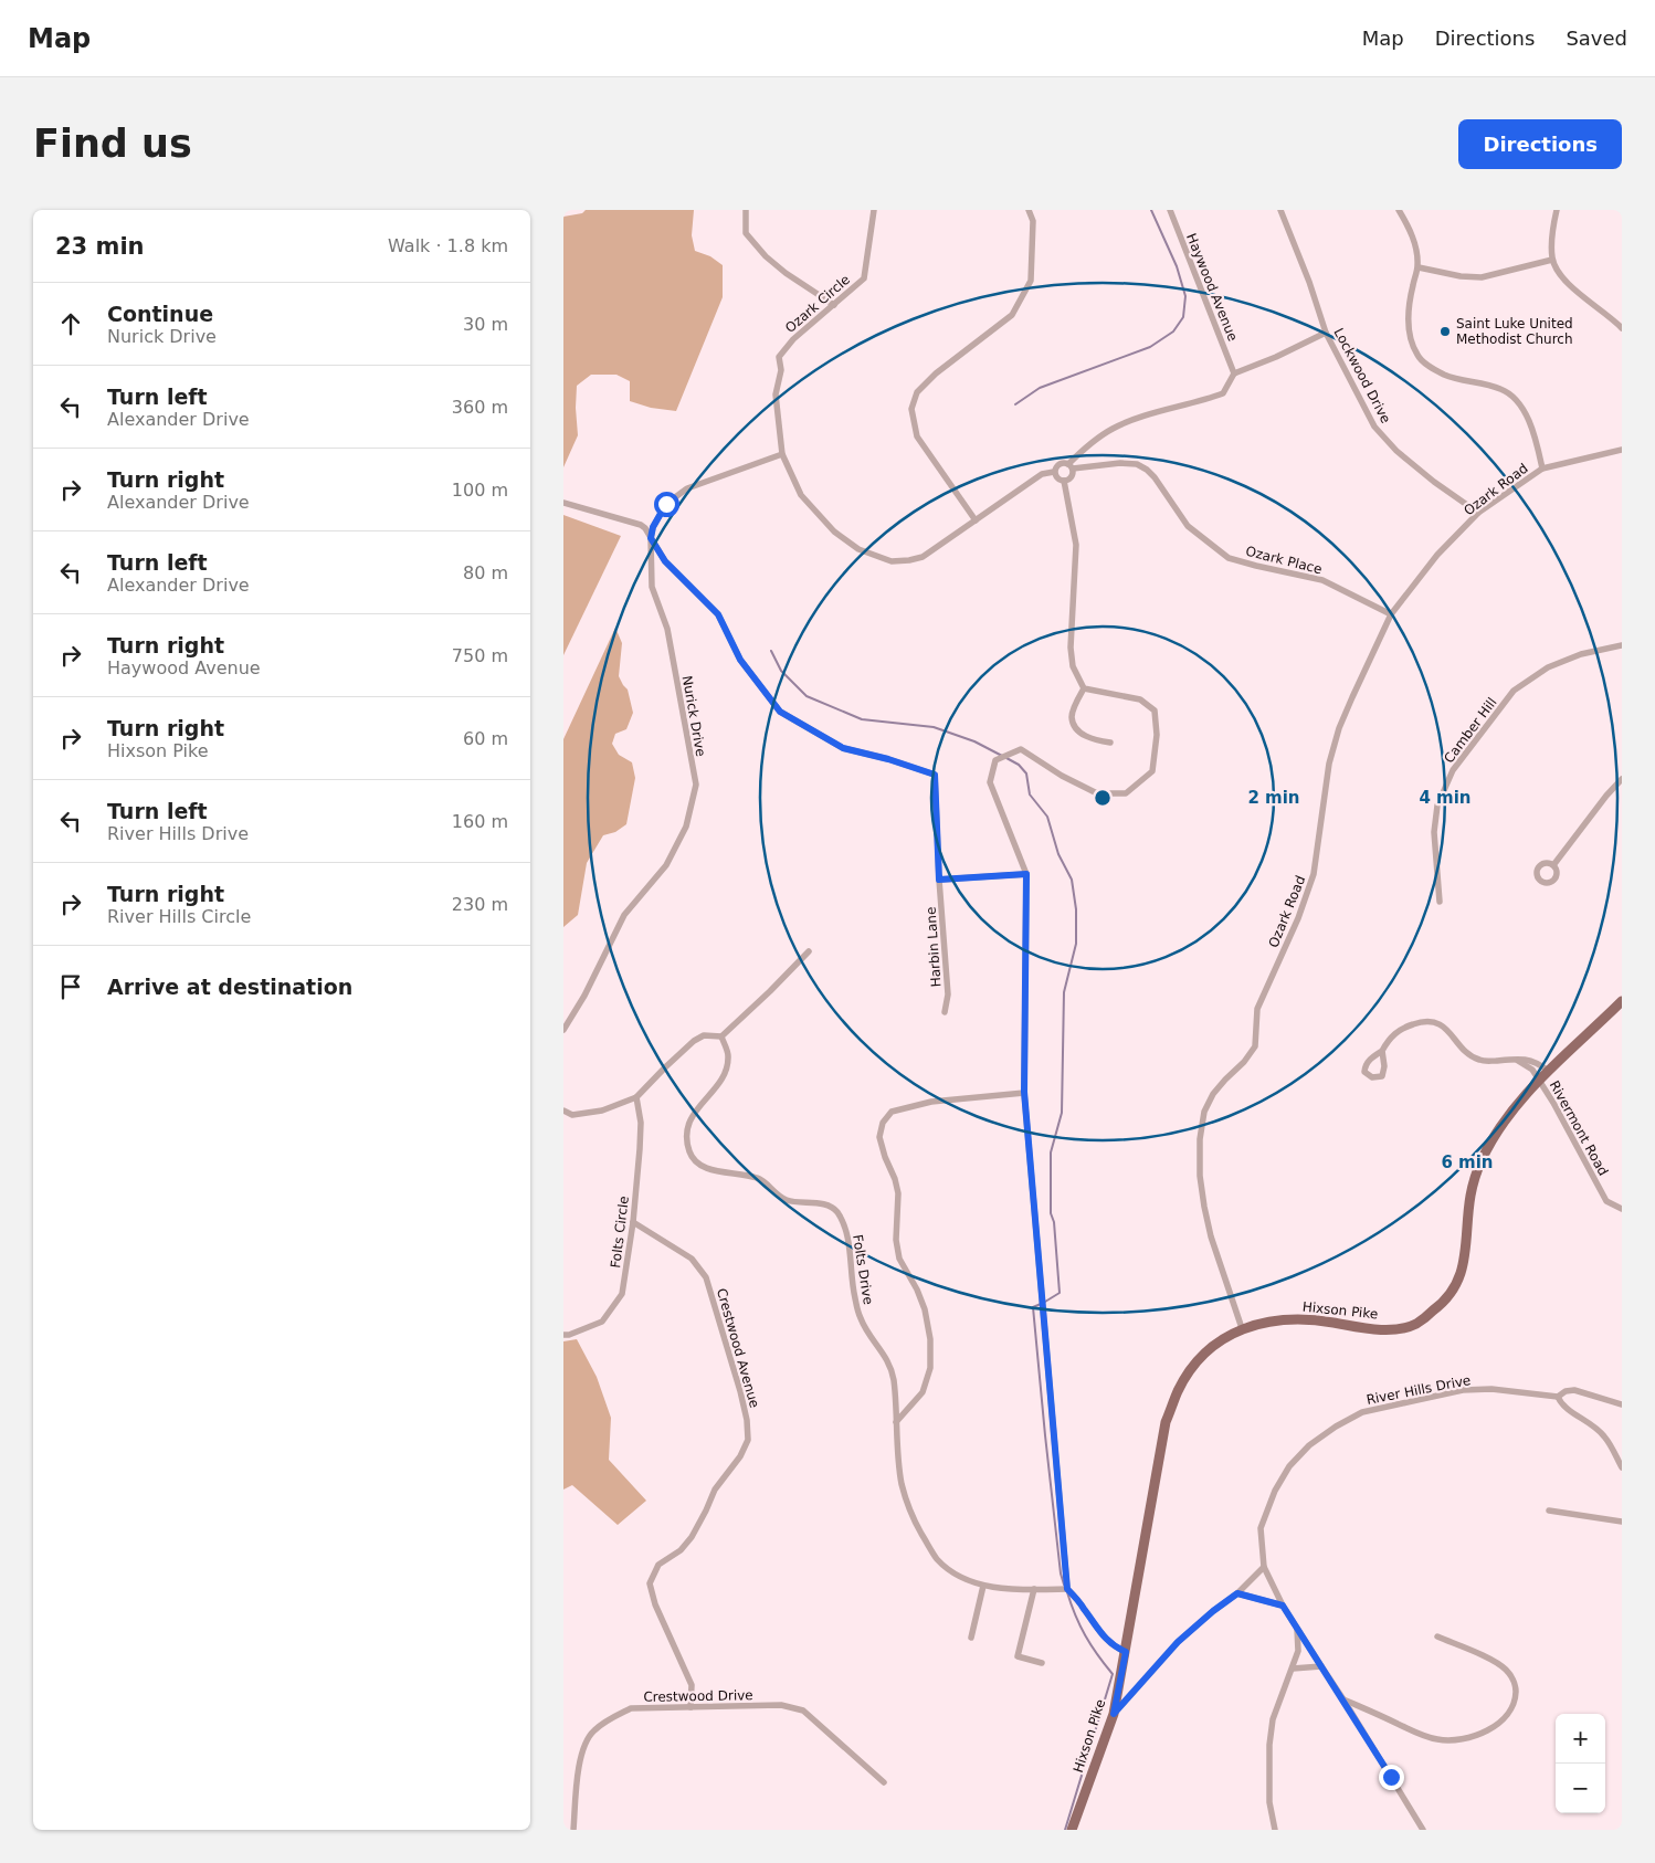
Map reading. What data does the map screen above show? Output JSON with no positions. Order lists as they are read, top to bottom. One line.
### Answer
{"streets":{"main road":["Hixson Pike"],"street":["Haywood Avenue","Ozark Circle","Lockwood Drive","Ozark Road","Ozark Place","Nurick Drive","Camber Hill","Harbin Lane","Rivermont Road","Folts Circle","Folts Drive","Crestwood Avenue","River Hills Drive","Crestwood Drive"]},"crossings":[["Ozark Circle","Ozark Place"],["Ozark Circle","Nurick Drive"],["Lockwood Drive","Ozark Road"],["Ozark Road","Ozark Place"],["Ozark Road","Hixson Pike"],["Nurick Drive","Harbin Lane"],["Rivermont Road","Hixson Pike"],["Folts Circle","Crestwood Avenue"],["Crestwood Avenue","Crestwood Drive"]],"places":["Saint Luke United Methodist Church"],"page":{"header":"Map","nav":["Map","Directions","Saved"],"buttons":"Directions","title":"Find us","heading":["23 min","Walk · 1.8 km"],"list":[["Continue","Nurick Drive","30 m"],["Turn left","Alexander Drive","360 m"],["Turn right","Alexander Drive","100 m"],["Turn left","Alexander Drive","80 m"],["Turn right","Haywood Avenue","750 m"],["Turn right","Hixson Pike","60 m"],["Turn left","River Hills Drive","160 m"],["Turn right","River Hills Circle","230 m"],"Arrive at destination"],"map_buttons":["+","−"]},"rings":["2 min","4 min","6 min"]}
